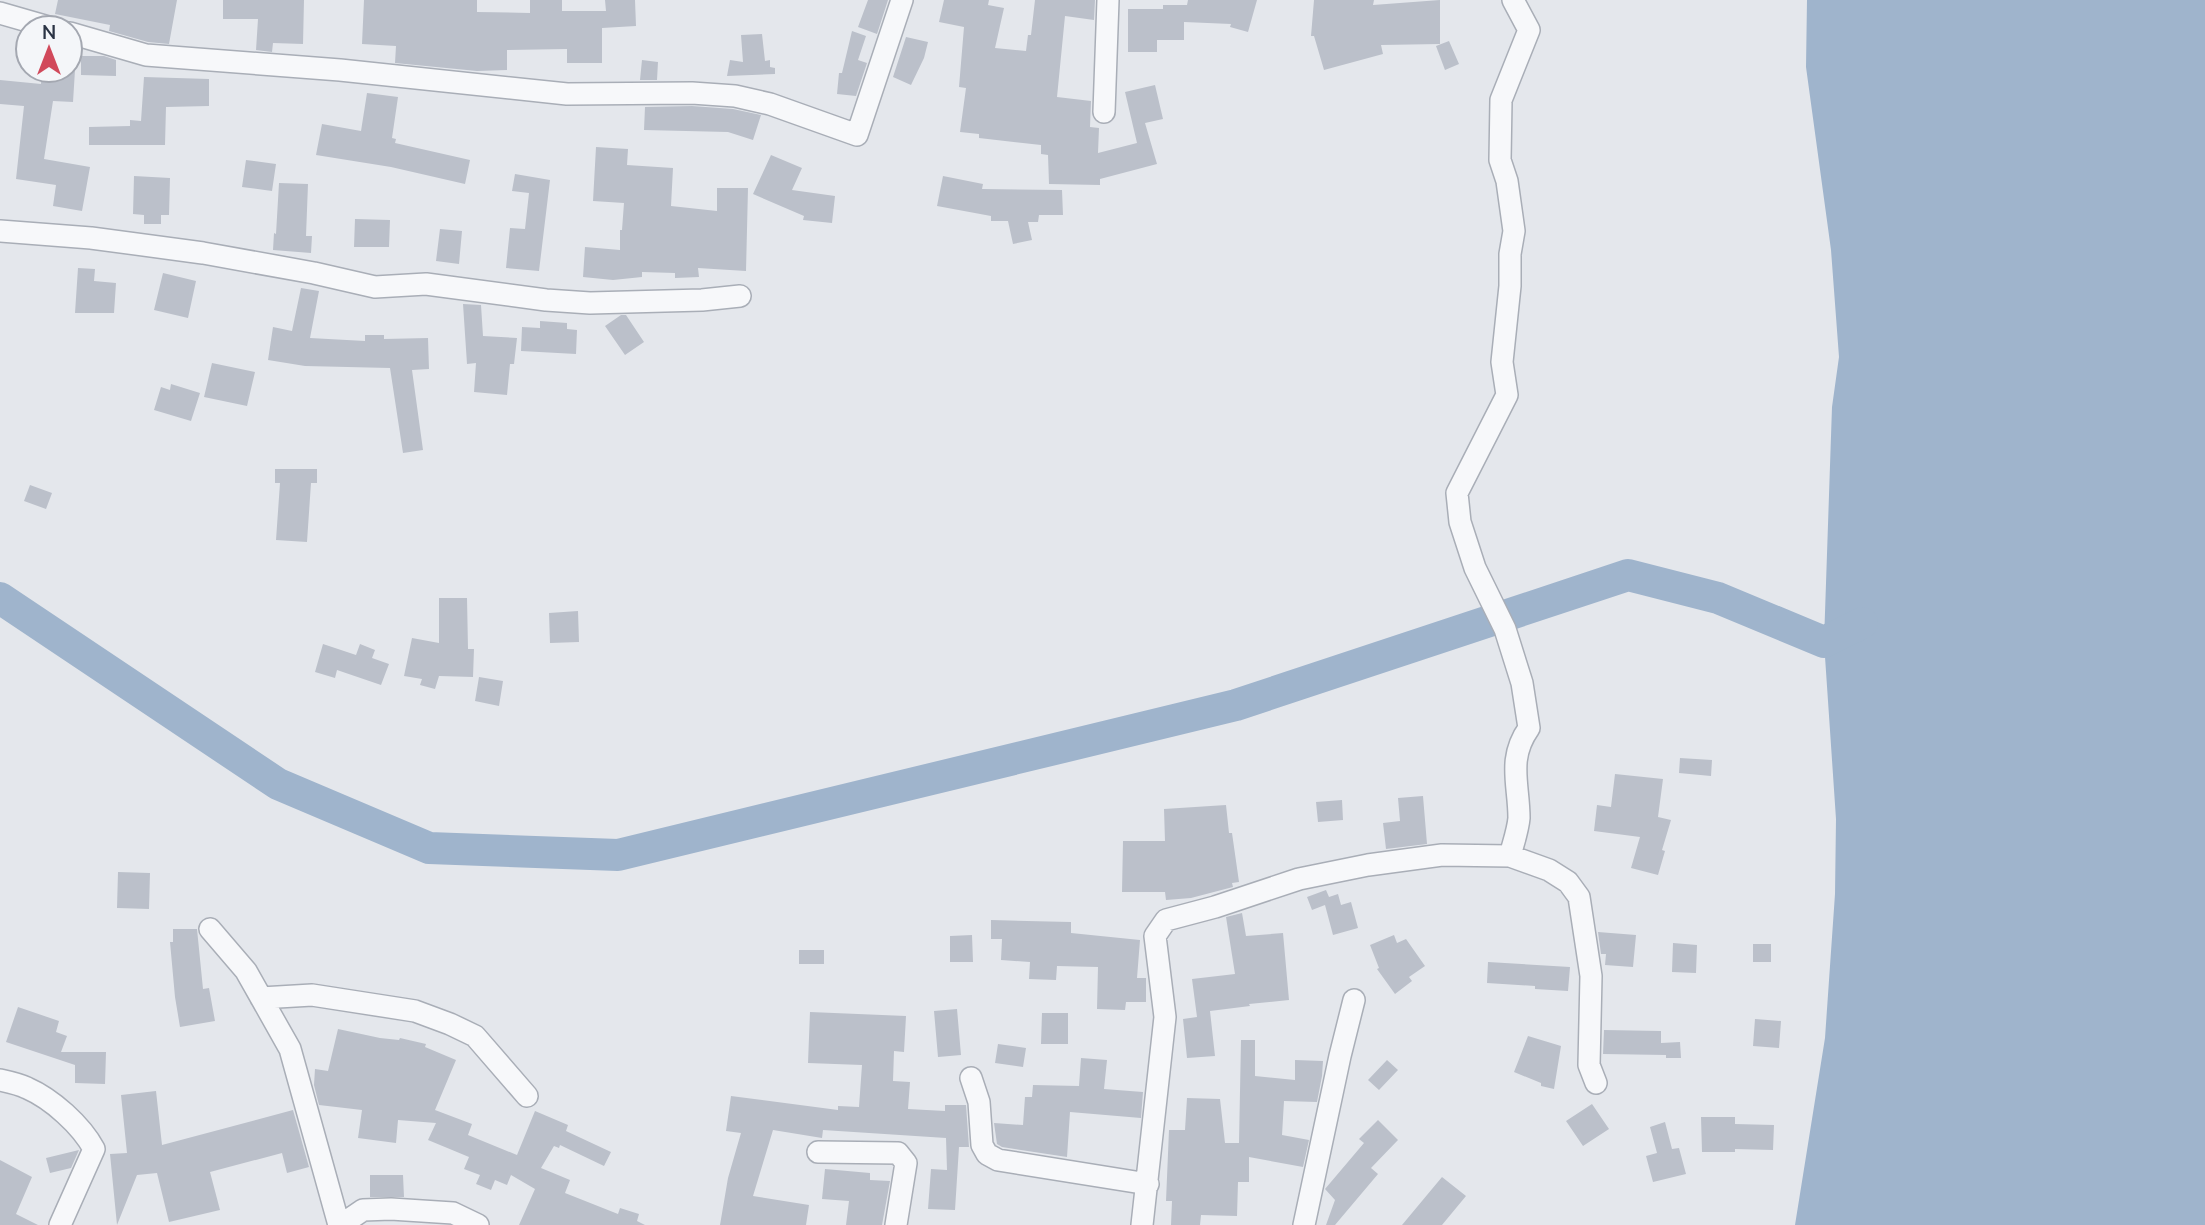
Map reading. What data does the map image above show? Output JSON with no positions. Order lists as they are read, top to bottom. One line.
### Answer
{"north":"top"}
